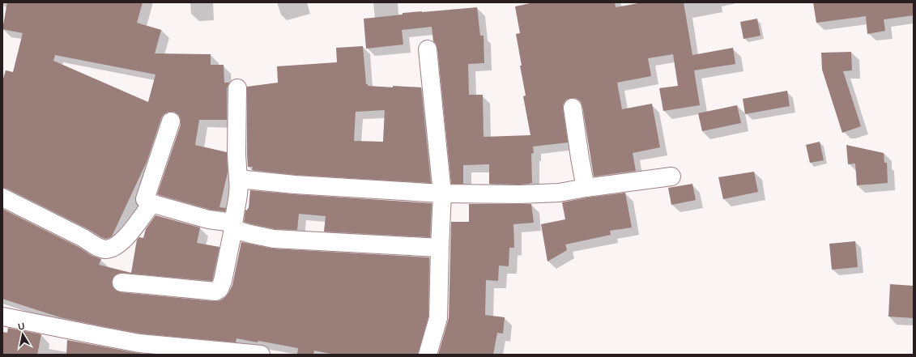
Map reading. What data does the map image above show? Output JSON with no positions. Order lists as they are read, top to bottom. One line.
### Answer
{"north":"top"}
